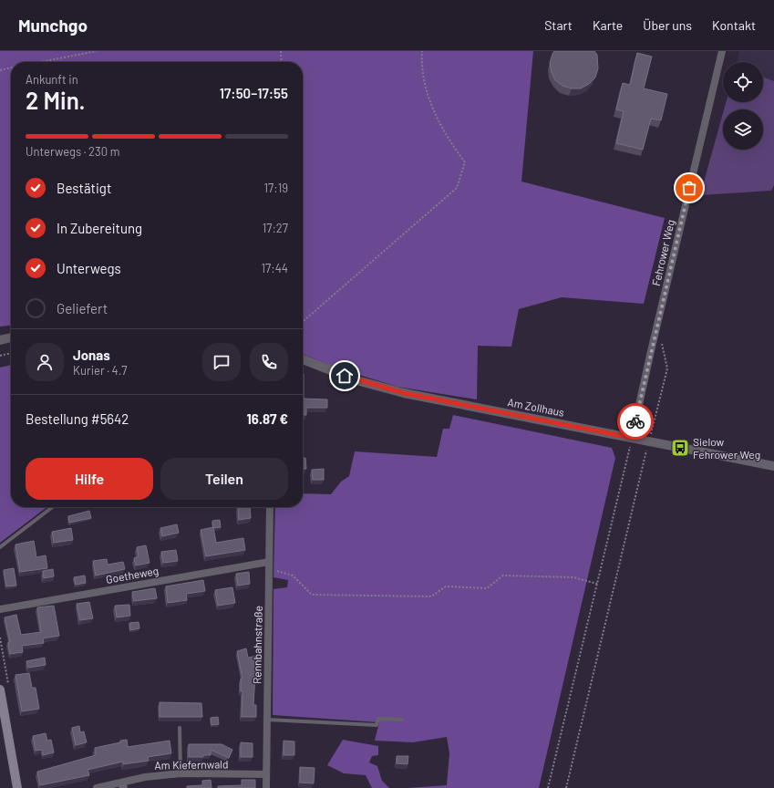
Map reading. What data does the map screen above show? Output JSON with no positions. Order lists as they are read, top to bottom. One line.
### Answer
{"streets":{"street":["Fehrower Weg","Am Zollhaus","Goetheweg","Rennbahnstraße","Am Kiefernwald"]},"crossings":[["Fehrower Weg","Am Zollhaus"],["Goetheweg","Rennbahnstraße"],["Rennbahnstraße","Am Kiefernwald"]],"places":{"bus stop":["Sielow Fehrower Weg"]},"page":{"header":"Munchgo","nav":["Start","Karte","Über uns","Kontakt"],"heading":["2 Min.","Ankunft in","17:50–17:55"],"panel":["Jonas","Kurier · 4.7","Bestellung #5642","16.87 €"],"bar":"Unterwegs · 230 m","list":[["Bestätigt","17:19"],["In Zubereitung","17:27"],["Unterwegs","17:44"],"Geliefert"],"buttons":["Hilfe","Teilen"]}}
